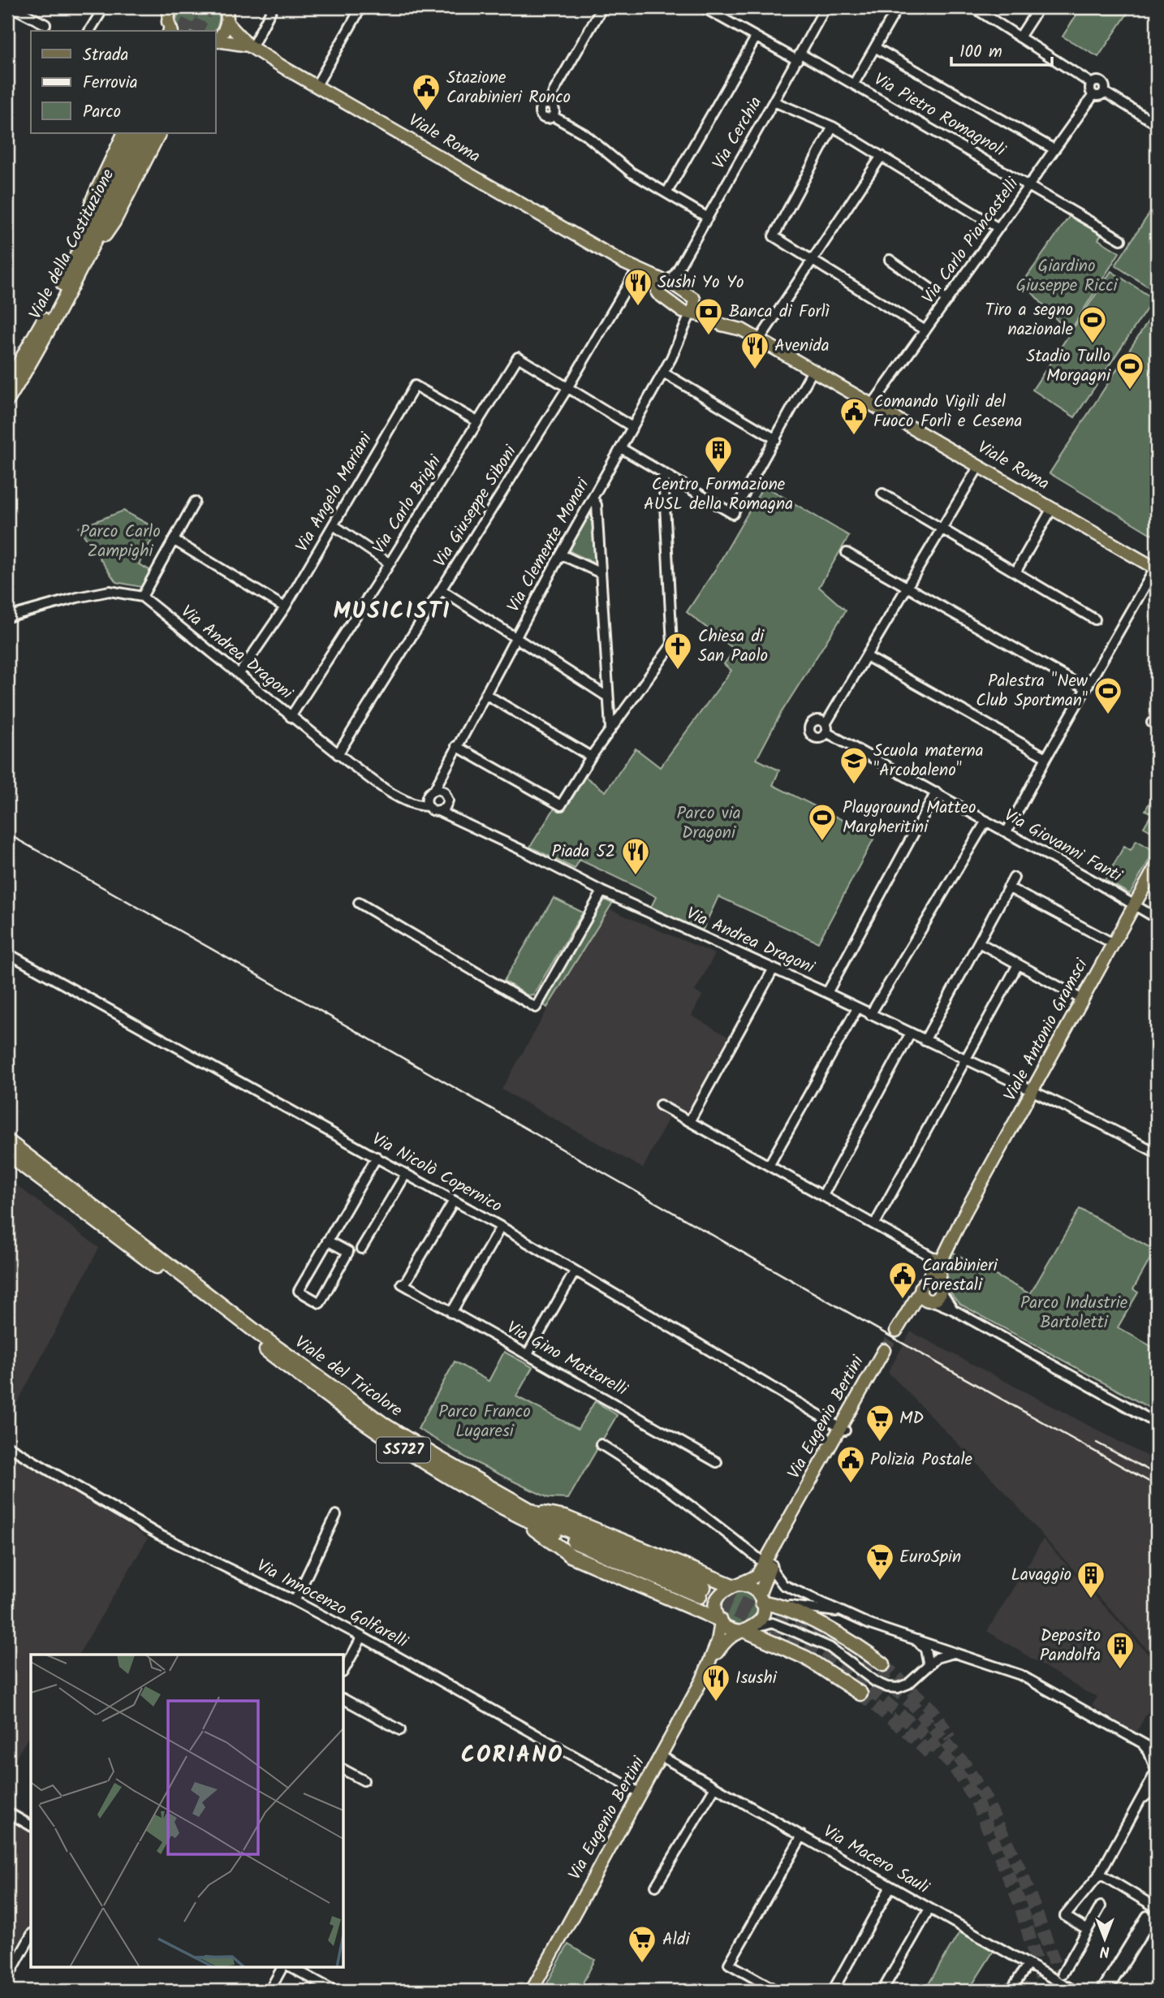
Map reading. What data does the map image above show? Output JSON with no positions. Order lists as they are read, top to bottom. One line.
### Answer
{"streets":{"highway":["Viale della Costituzione","Viale del Tricolore","SS727"],"main road":["Viale Roma","Viale Antonio Gramsci","Via Eugenio Bertini"],"street":["Via Pietro Romagnoli","Via Cerchia","Via Carlo Piancastelli","Via Angelo Mariani","Via Carlo Brighi","Via Giuseppe Siboni","Via Clemente Monari","Via Andrea Dragoni","Via Giovanni Fanti","Via Nicolò Copernico","Via Gino Mattarelli","Via Innocenzo Golfarelli","Via Macero Sauli"]},"crossings":[["Via Pietro Romagnoli","Via Cerchia"],["Via Pietro Romagnoli","Via Carlo Piancastelli"],["Via Cerchia","Viale Roma"],["Viale Roma","Via Carlo Piancastelli"],["Viale Roma","Via Giuseppe Siboni"],["Viale Roma","Via Clemente Monari"],["Via Angelo Mariani","Via Carlo Brighi"],["Via Angelo Mariani","Via Andrea Dragoni"],["Via Carlo Brighi","Via Giuseppe Siboni"],["Via Carlo Brighi","Via Andrea Dragoni"],["Via Giuseppe Siboni","Via Andrea Dragoni"],["Via Clemente Monari","Via Andrea Dragoni"],["Via Andrea Dragoni","Viale Antonio Gramsci"],["Via Giovanni Fanti","Viale Antonio Gramsci"],["Via Nicolò Copernico","Via Gino Mattarelli"],["Via Nicolò Copernico","Via Eugenio Bertini"],["Via Eugenio Bertini","Via Innocenzo Golfarelli"],["Via Eugenio Bertini","Via Macero Sauli"]],"districts":["MUSICISTI","CORIANO"],"parks":["Giardino Giuseppe Ricci","Parco Carlo Zampighi","Parco via Dragoni","Parco Industrie Bartoletti","Parco Franco Lugaresi"],"places":{"public building":["Stazione Carabinieri Ronco","Comando Vigili del Fuoco Forlì e Cesena","Carabinieri Forestali","Polizia Postale"],"restaurant":["Sushi Yo Yo","Avenida","Piada 52","Isushi"],"bank":["Banca di Forlì"],"sports":["Tiro a segno nazionale","Stadio Tullo Morgagni","Palestra \"New Club Sportman\"","Playground Matteo Margheritini"],"building":["Centro Formazione AUSL della Romagna","Lavaggio","Deposito Pandolfa"],"church":["Chiesa di San Paolo"],"school or university":["Scuola materna \"Arcobaleno\""],"supermarket":["MD","EuroSpin","Aldi"]},"legend":["Strada","Ferrovia","Parco"],"scale_bar":"100 m","north":"bottom"}
